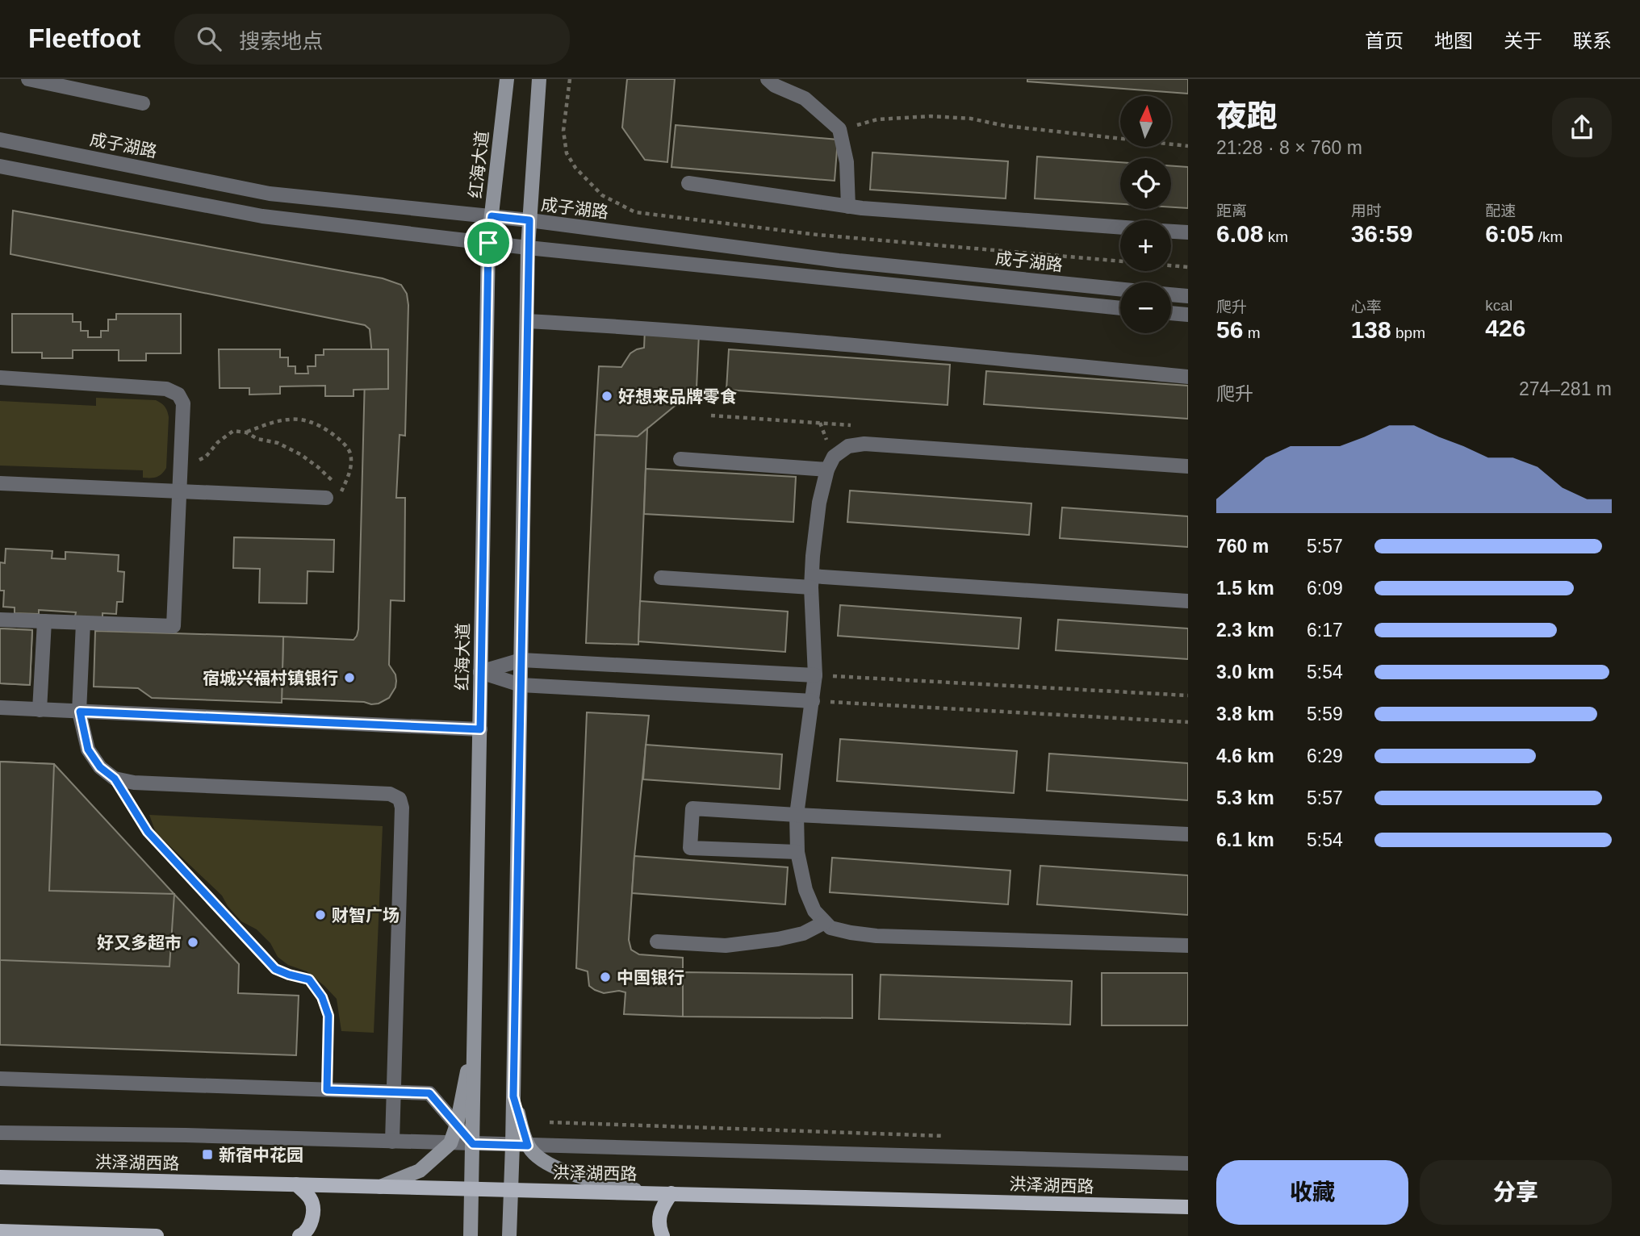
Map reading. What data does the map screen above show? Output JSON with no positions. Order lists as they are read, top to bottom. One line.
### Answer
{"streets":{"main road":["红海大道","洪泽湖西路"],"street":["成子湖路"]},"crossings":[["成子湖路","红海大道"],["红海大道","洪泽湖西路"]],"places":{"other":["好想来品牌零食","宿城兴福村镇银行","财智广场","好又多超市","中国银行"],"transit":["新宿中花园"]},"north":"top","page":{"header":"Fleetfoot","search":"搜索地点","nav":["首页","地图","关于","联系"],"heading":["夜跑","21:28 · 8 × 760 m"],"map_buttons":["+","−"],"stats":[["距离","6.08 km"],["用时","36:59"],["配速","6:05 /km"],["爬升","56 m"],["心率","138 bpm"],["kcal","426"]],"chart":["爬升","274–281 m"],"list":[{"name":"760 m","note":"5:57"},{"name":"1.5 km","note":"6:09"},{"name":"2.3 km","note":"6:17"},{"name":"3.0 km","note":"5:54"},{"name":"3.8 km","note":"5:59"},{"name":"4.6 km","note":"6:29"},{"name":"5.3 km","note":"5:57"},{"name":"6.1 km","note":"5:54"}],"buttons":["收藏","分享"]}}
